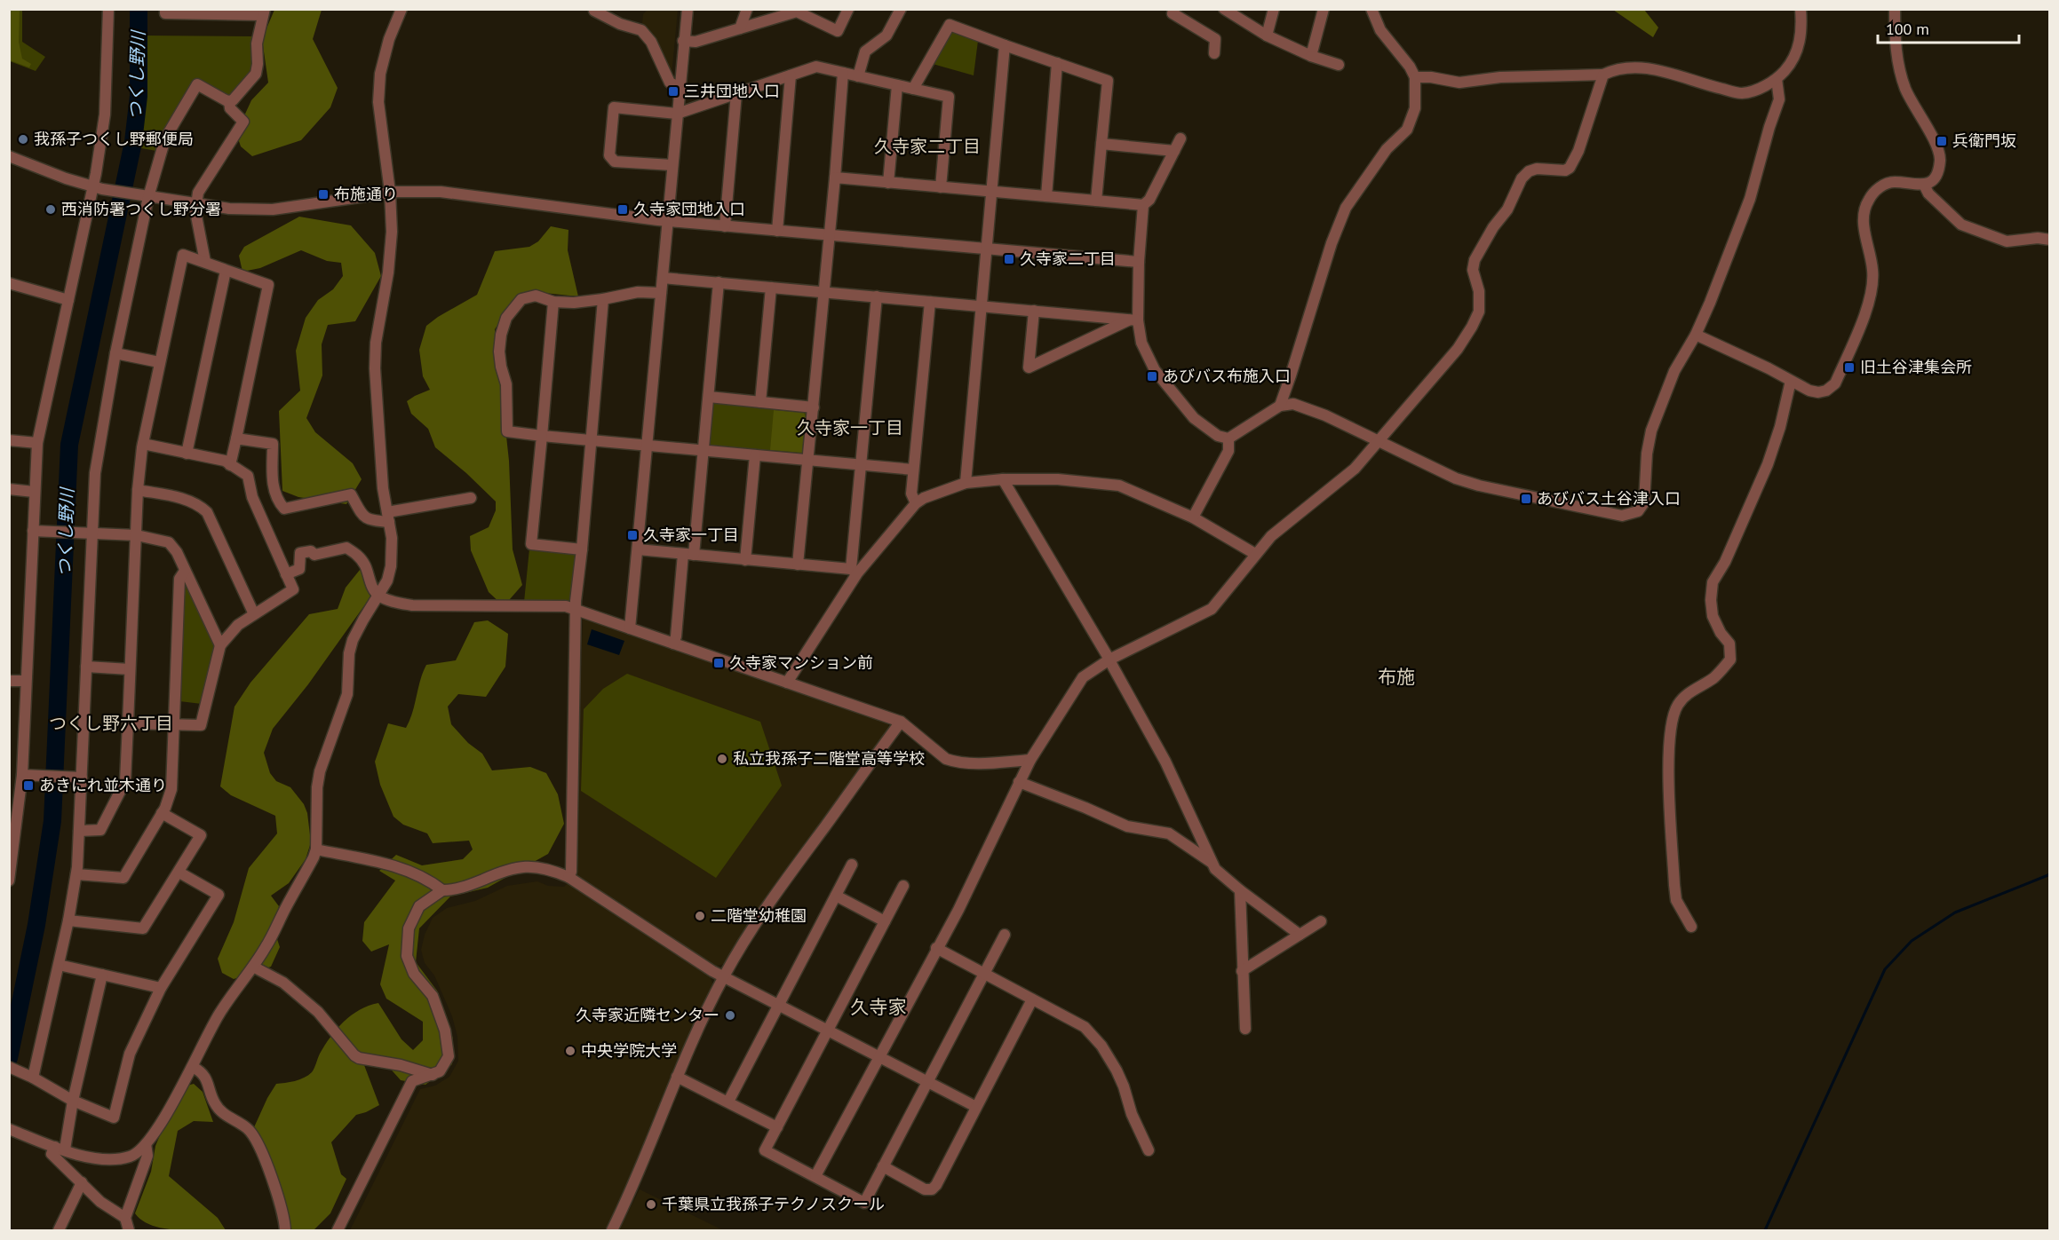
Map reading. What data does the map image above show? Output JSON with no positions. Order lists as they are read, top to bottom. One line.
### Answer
{"districts":["久寺家二丁目","久寺家一丁目","布施","つくし野六丁目","久寺家"],"water":["つくし野川"],"places":{"transit":["三井団地入口","兵衛門坂","布施通り","久寺家団地入口","久寺家二丁目","旧土谷津集会所","あびバス布施入口","あびバス土谷津入口","久寺家一丁目","久寺家マンション前","あきにれ並木通り"],"other":["我孫子つくし野郵便局","西消防署つくし野分署","私立我孫子二階堂高等学校","二階堂幼稚園","久寺家近隣センター","中央学院大学","千葉県立我孫子テクノスクール"]},"scale_bar":"100 m"}
